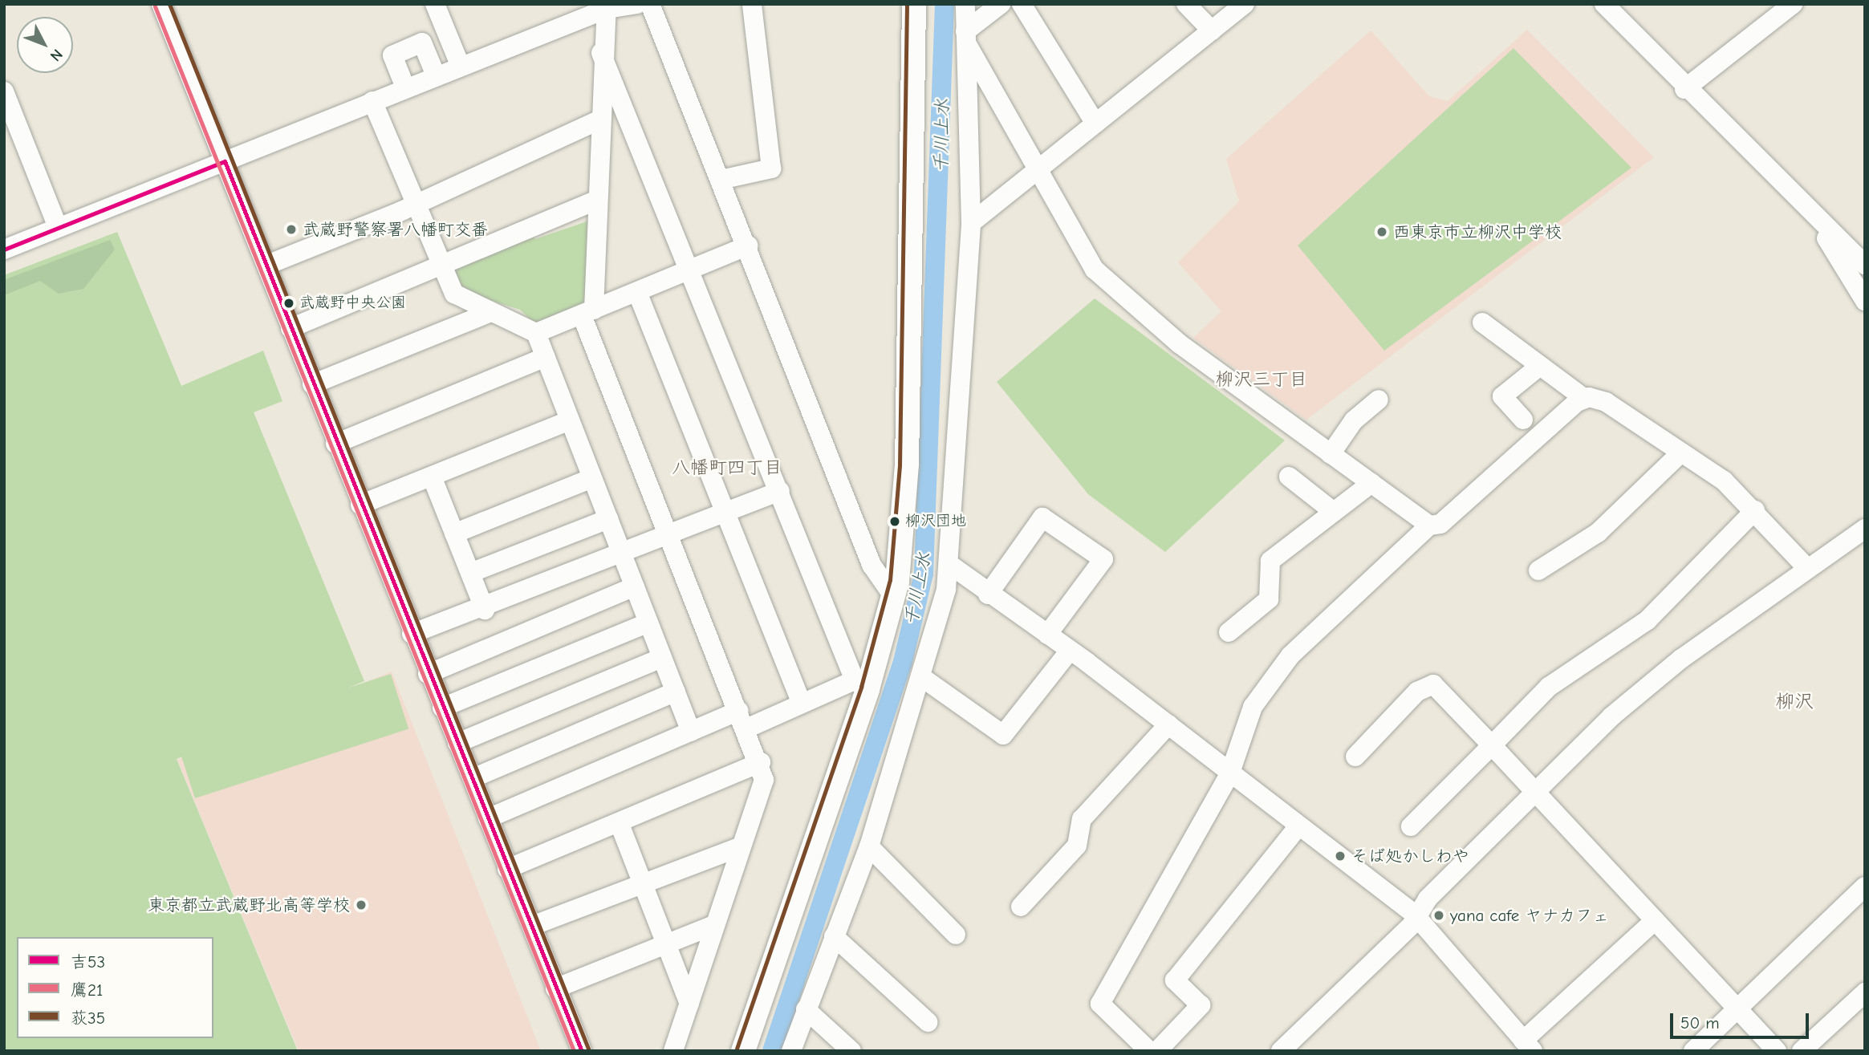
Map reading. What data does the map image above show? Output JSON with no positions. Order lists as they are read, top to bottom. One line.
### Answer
{"districts":["柳沢三丁目","八幡町四丁目","柳沢"],"water":["千川上水"],"places":["武蔵野警察署八幡町交番","西東京市立柳沢中学校","武蔵野中央公園","柳沢団地","そば処かしわや","東京都立武蔵野北高等学校","yana cafe ヤナカフェ"],"lines":["transit line 荻35","transit line 鷹21","transit line 吉53"],"legend":["吉53","鷹21","荻35"],"scale_bar":"50 m","north":"bottom right"}
